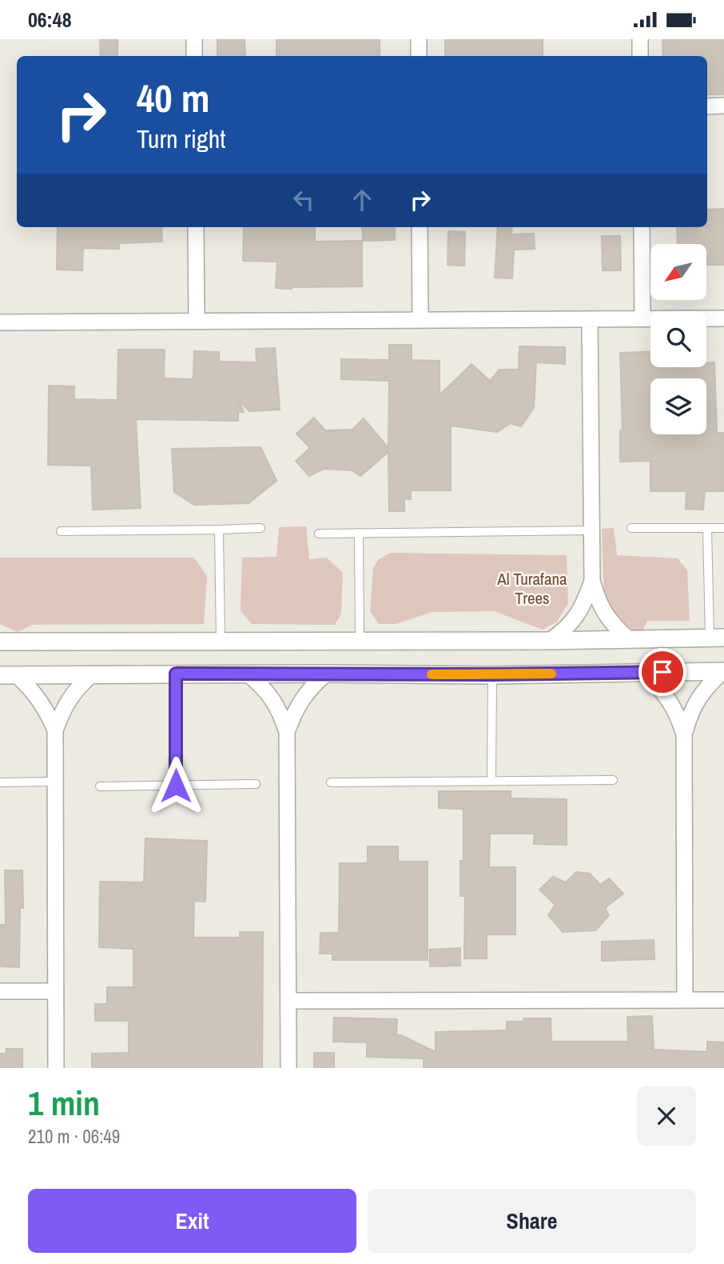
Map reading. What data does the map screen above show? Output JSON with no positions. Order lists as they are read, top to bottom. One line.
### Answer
{"parks":["Al Turafana Trees"],"north":"bottom left","page":{"status":"06:48","turn":["40 m","Turn right"],"heading":["1 min","210 m · 06:49"],"buttons":["Exit","Share"]}}
